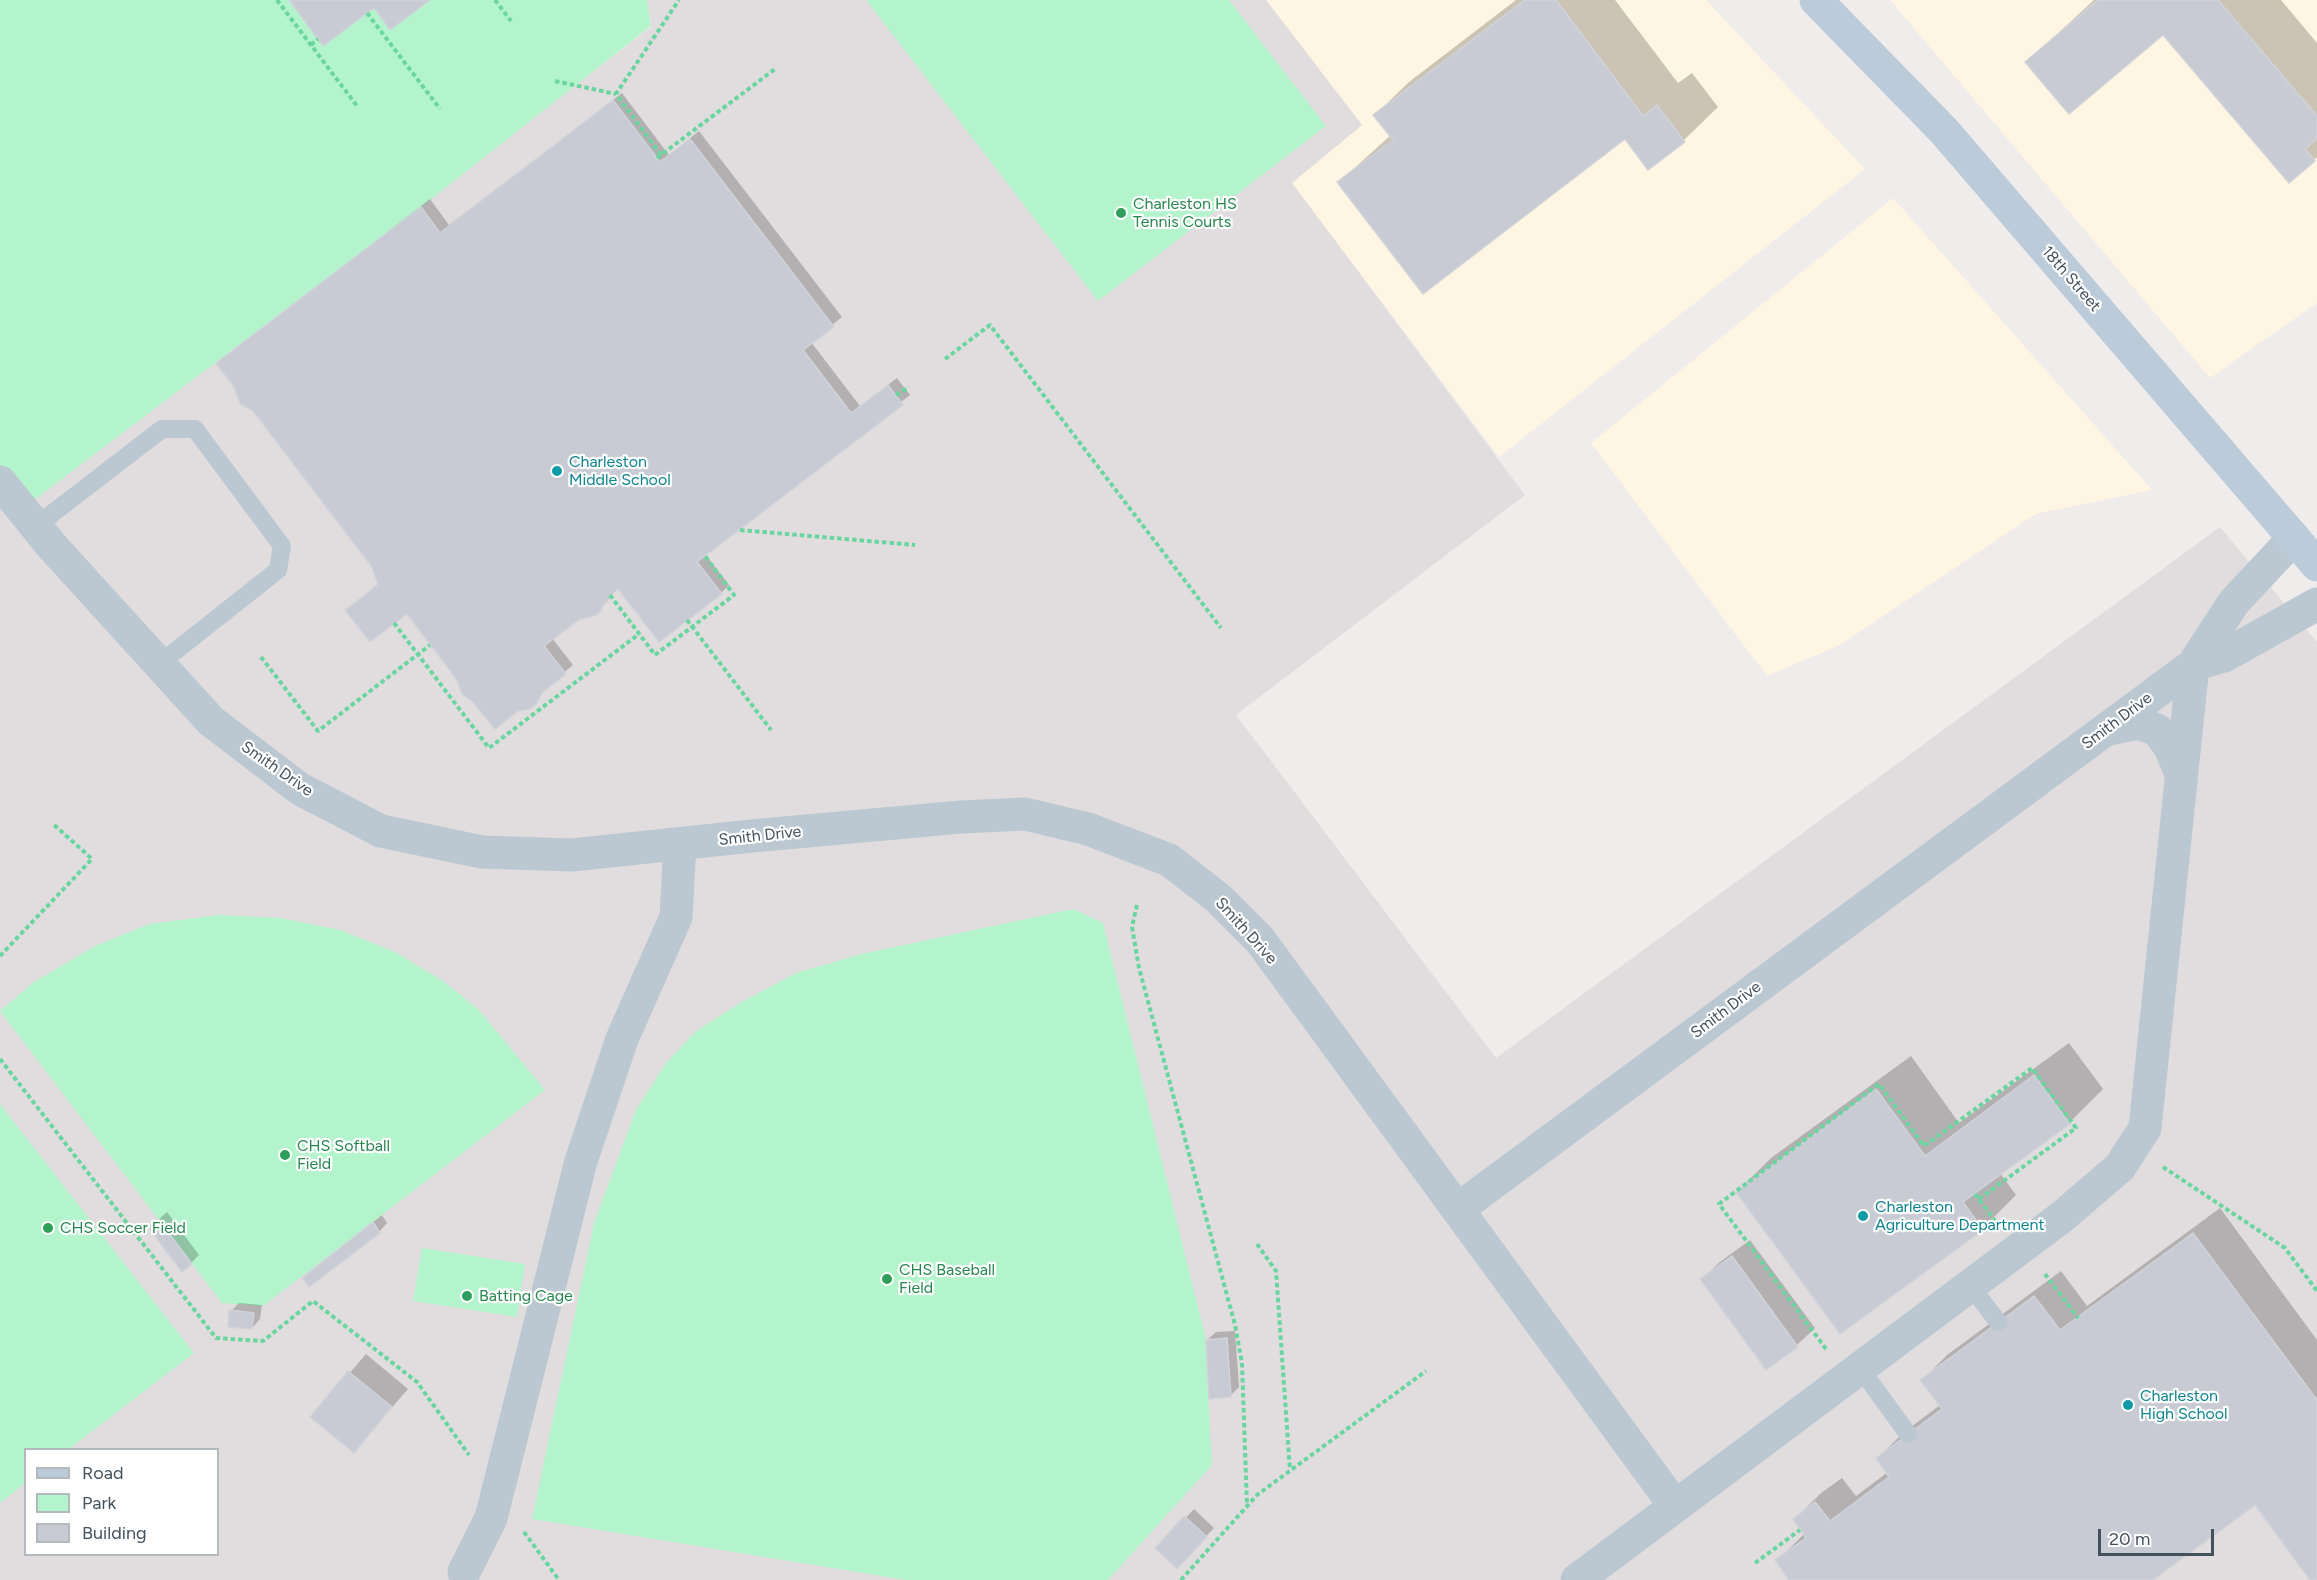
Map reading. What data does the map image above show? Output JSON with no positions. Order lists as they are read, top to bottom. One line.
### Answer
{"streets":{"main road":["18th Street"],"street":["Smith Drive"]},"crossings":[["18th Street","Smith Drive"]],"places":["Charleston HS Tennis Courts","Charleston Middle School","CHS Softball Field","Charleston Agriculture Department","CHS Soccer Field","CHS Baseball Field","Batting Cage","Charleston High School"],"legend":["Road","Park","Building"],"scale_bar":"20 m"}
